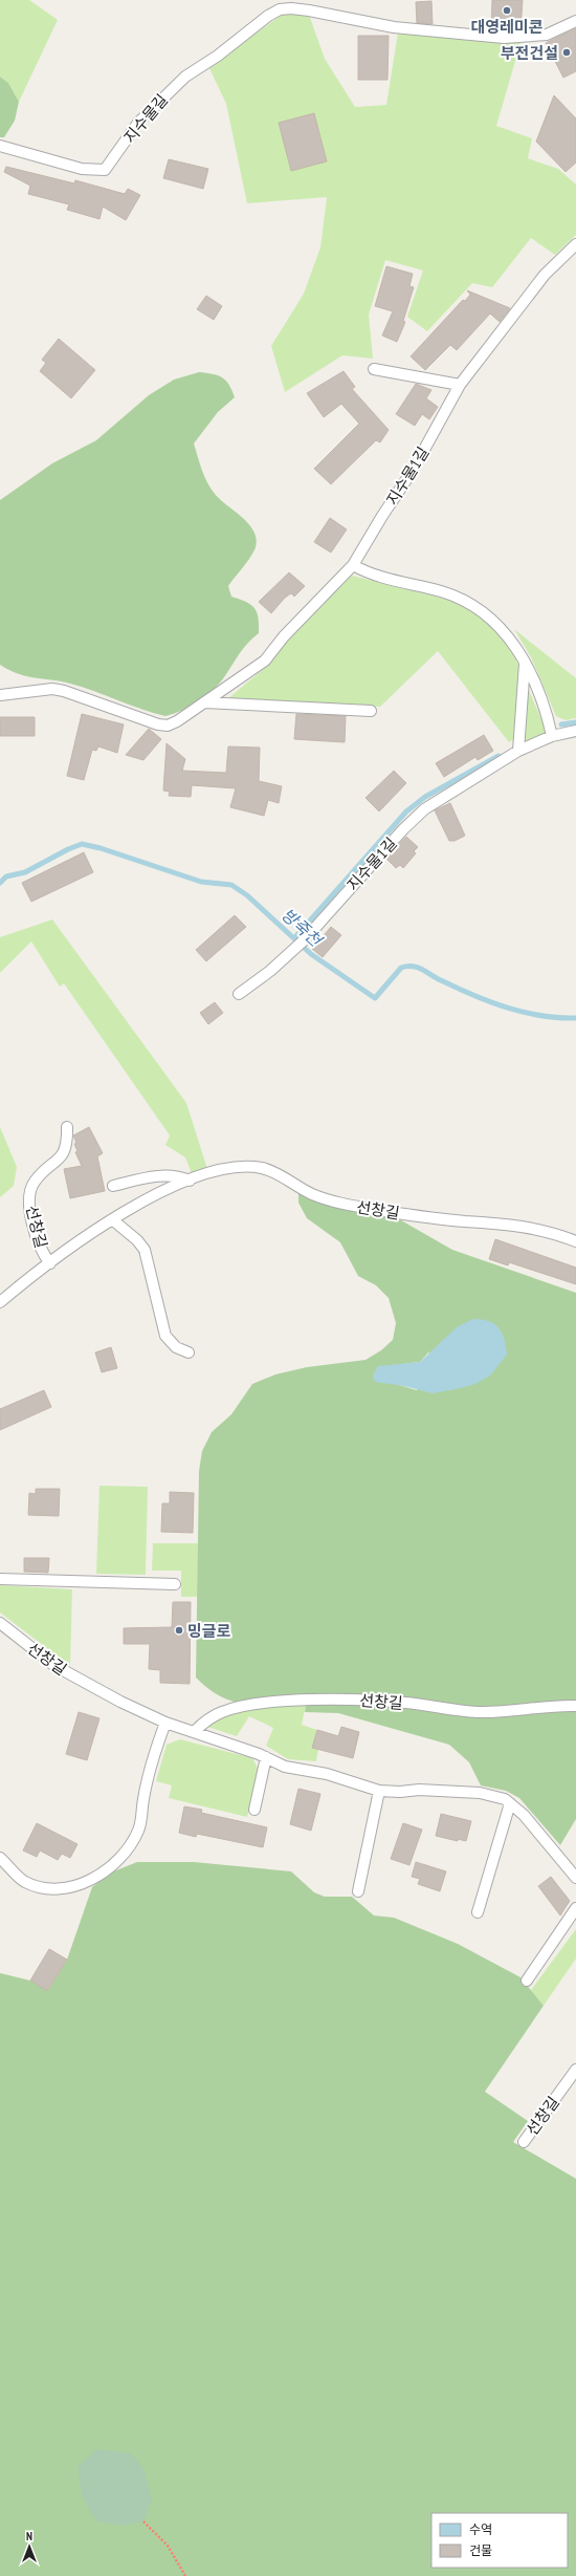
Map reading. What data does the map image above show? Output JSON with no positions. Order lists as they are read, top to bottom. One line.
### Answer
{"streets":{"lane":["지수물길","지수물1길","선창길"]},"water":["방죽천"],"places":["대영레미콘","부전건설","밍글로"],"legend":["수역","건물"],"north":"top"}
